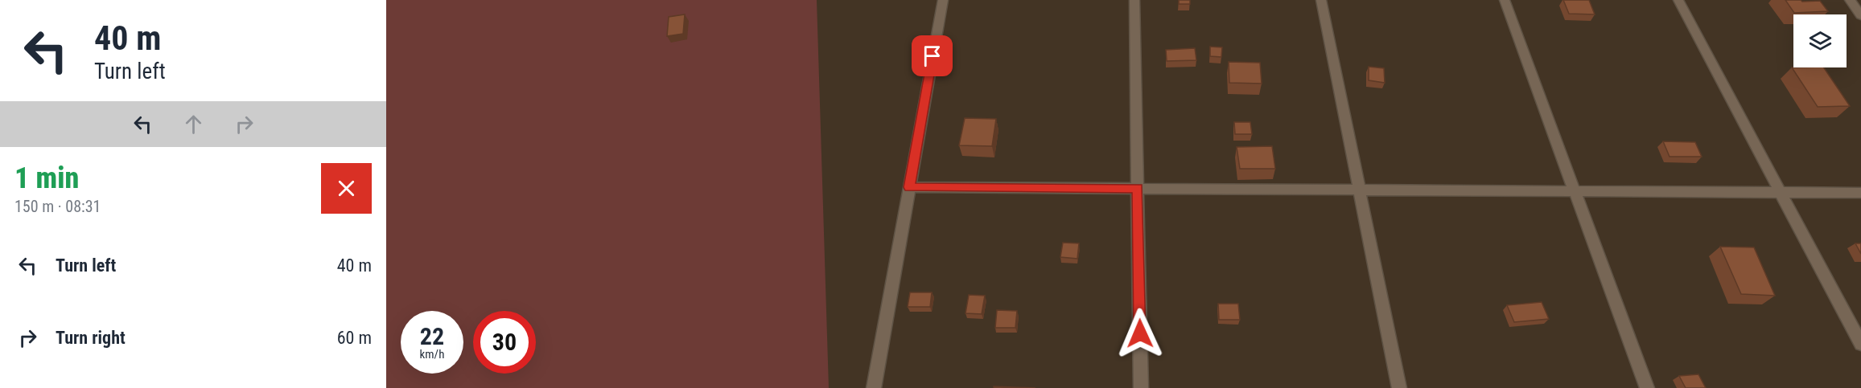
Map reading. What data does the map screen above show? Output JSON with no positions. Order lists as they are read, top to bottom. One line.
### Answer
{"page":{"turn":["40 m","Turn left"],"heading":["1 min","150 m · 08:31"],"list":[{"name":"Turn left","value":"40 m"},{"name":"Turn right","value":"60 m"}],"speed":"22 km/h","limit":"30"}}
